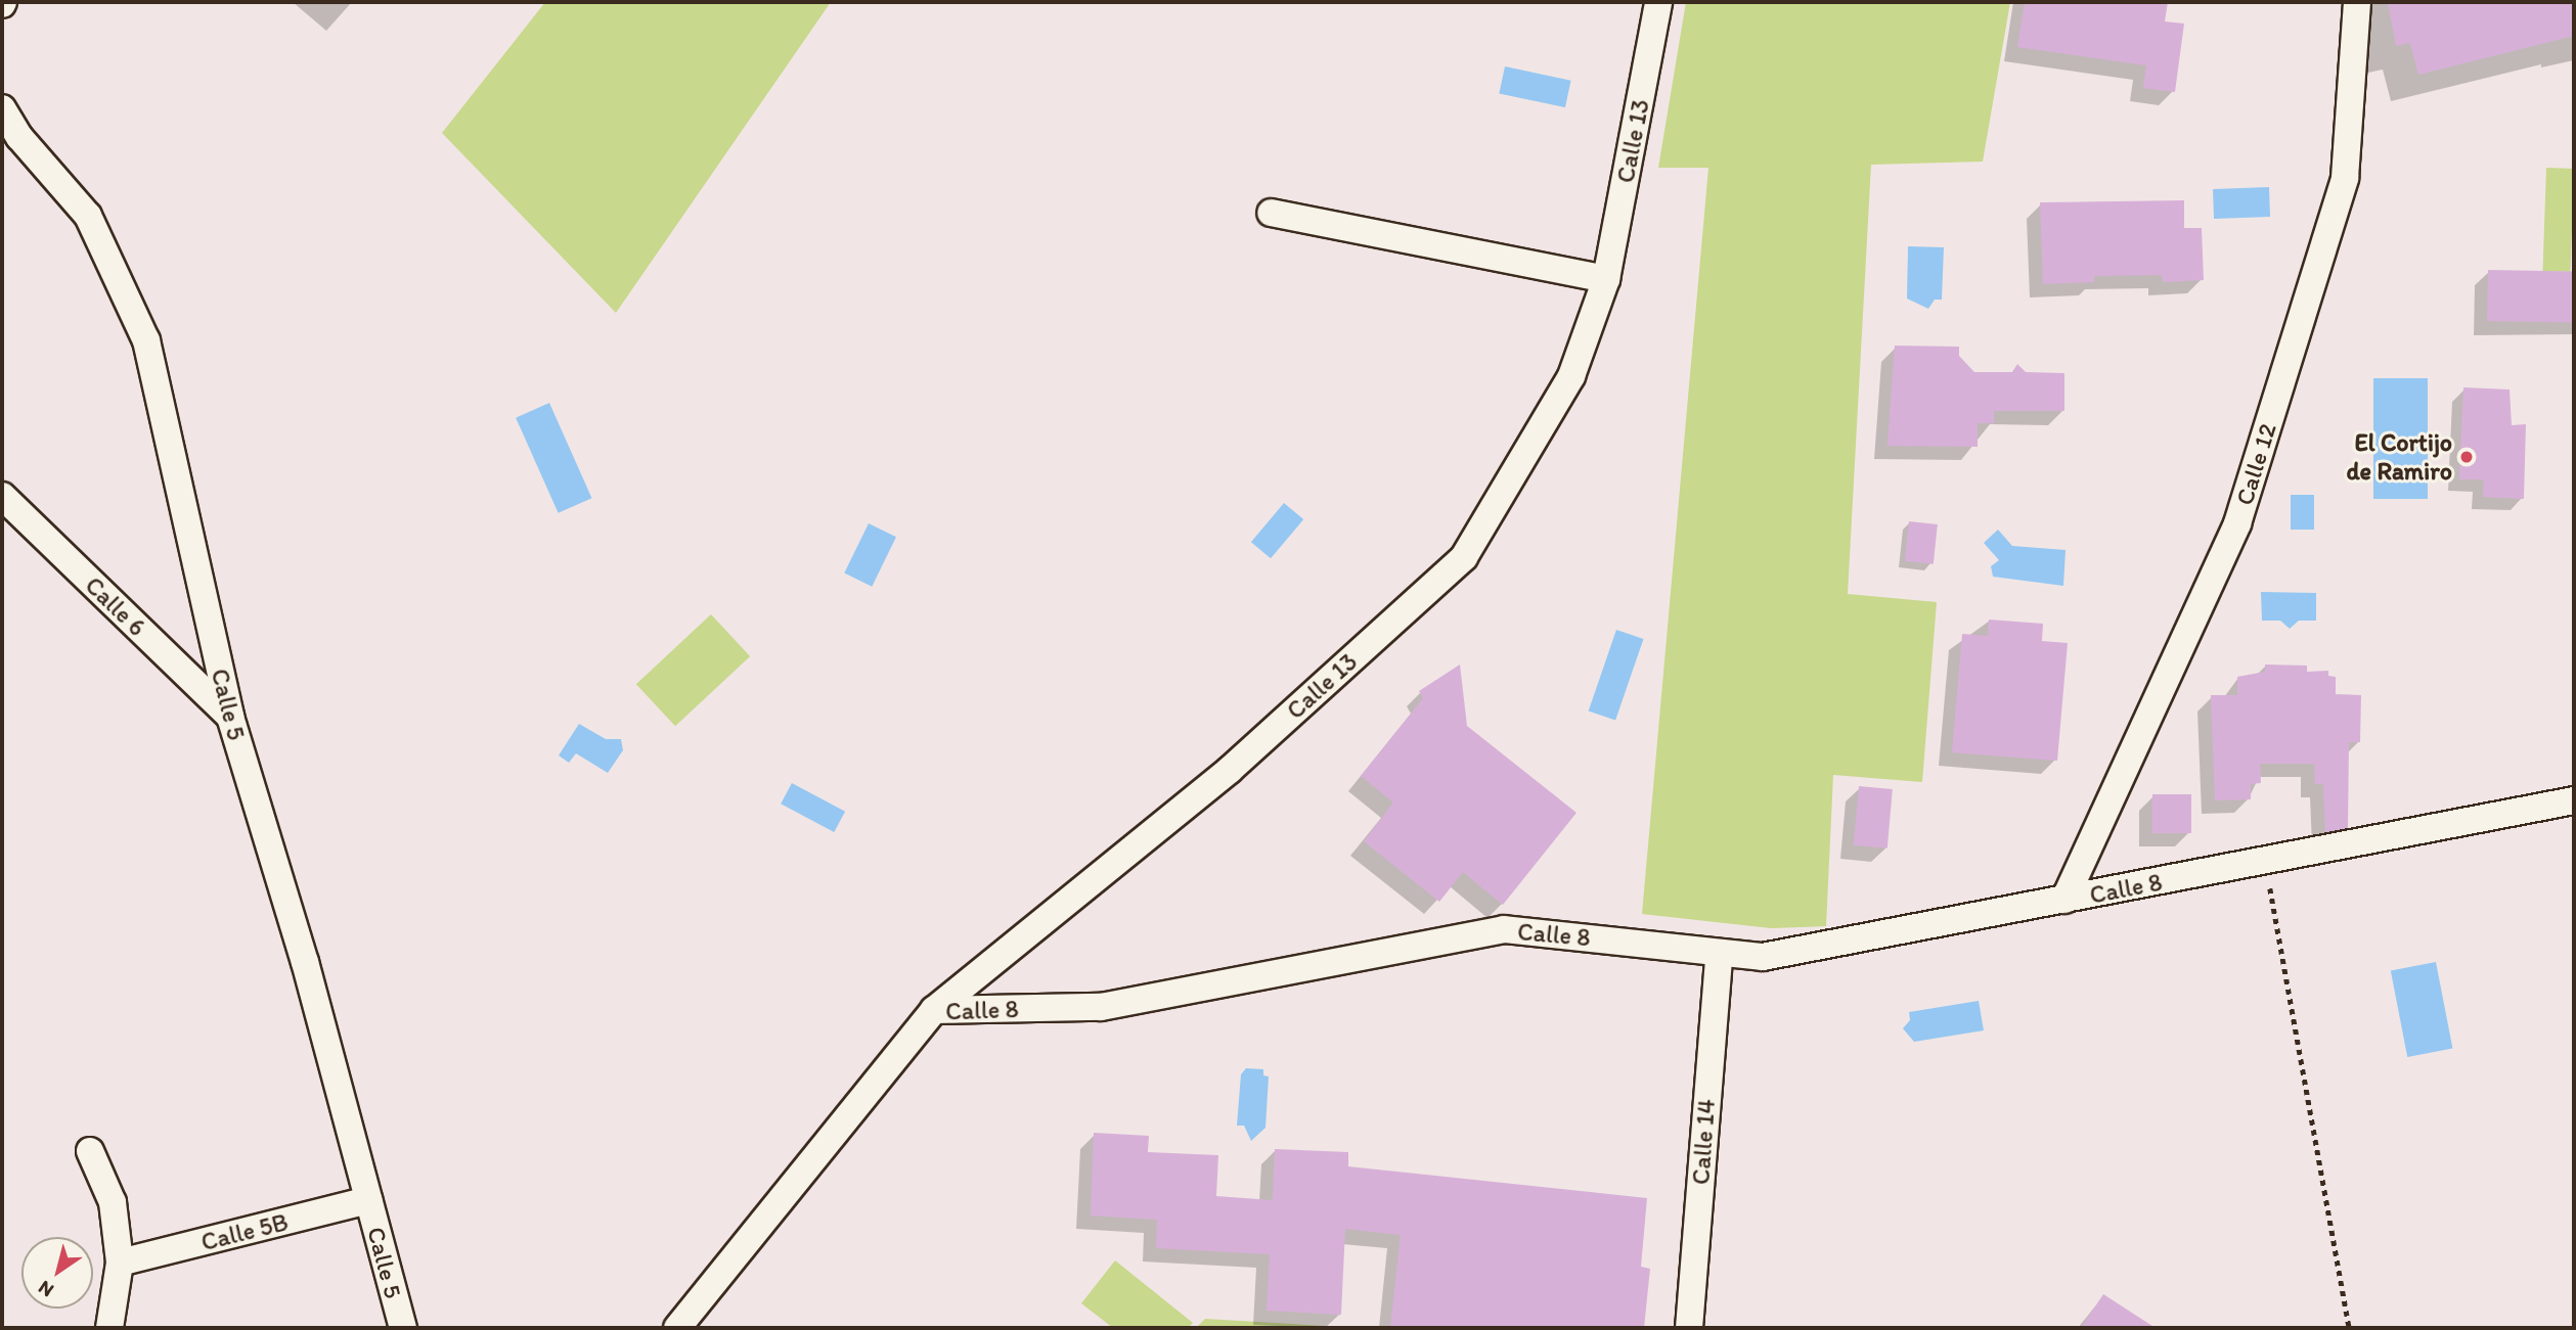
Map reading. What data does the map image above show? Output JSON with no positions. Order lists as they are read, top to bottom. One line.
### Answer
{"streets":{"street":["Calle 13","Calle 12","Calle 6","Calle 5","Calle 8","Calle 14","Calle 5B"]},"crossings":[["Calle 13","Calle 8"],["Calle 12","Calle 8"],["Calle 6","Calle 5"],["Calle 5","Calle 5B"],["Calle 8","Calle 14"]],"places":["El Cortijo de Ramiro"],"north":"bottom left"}
